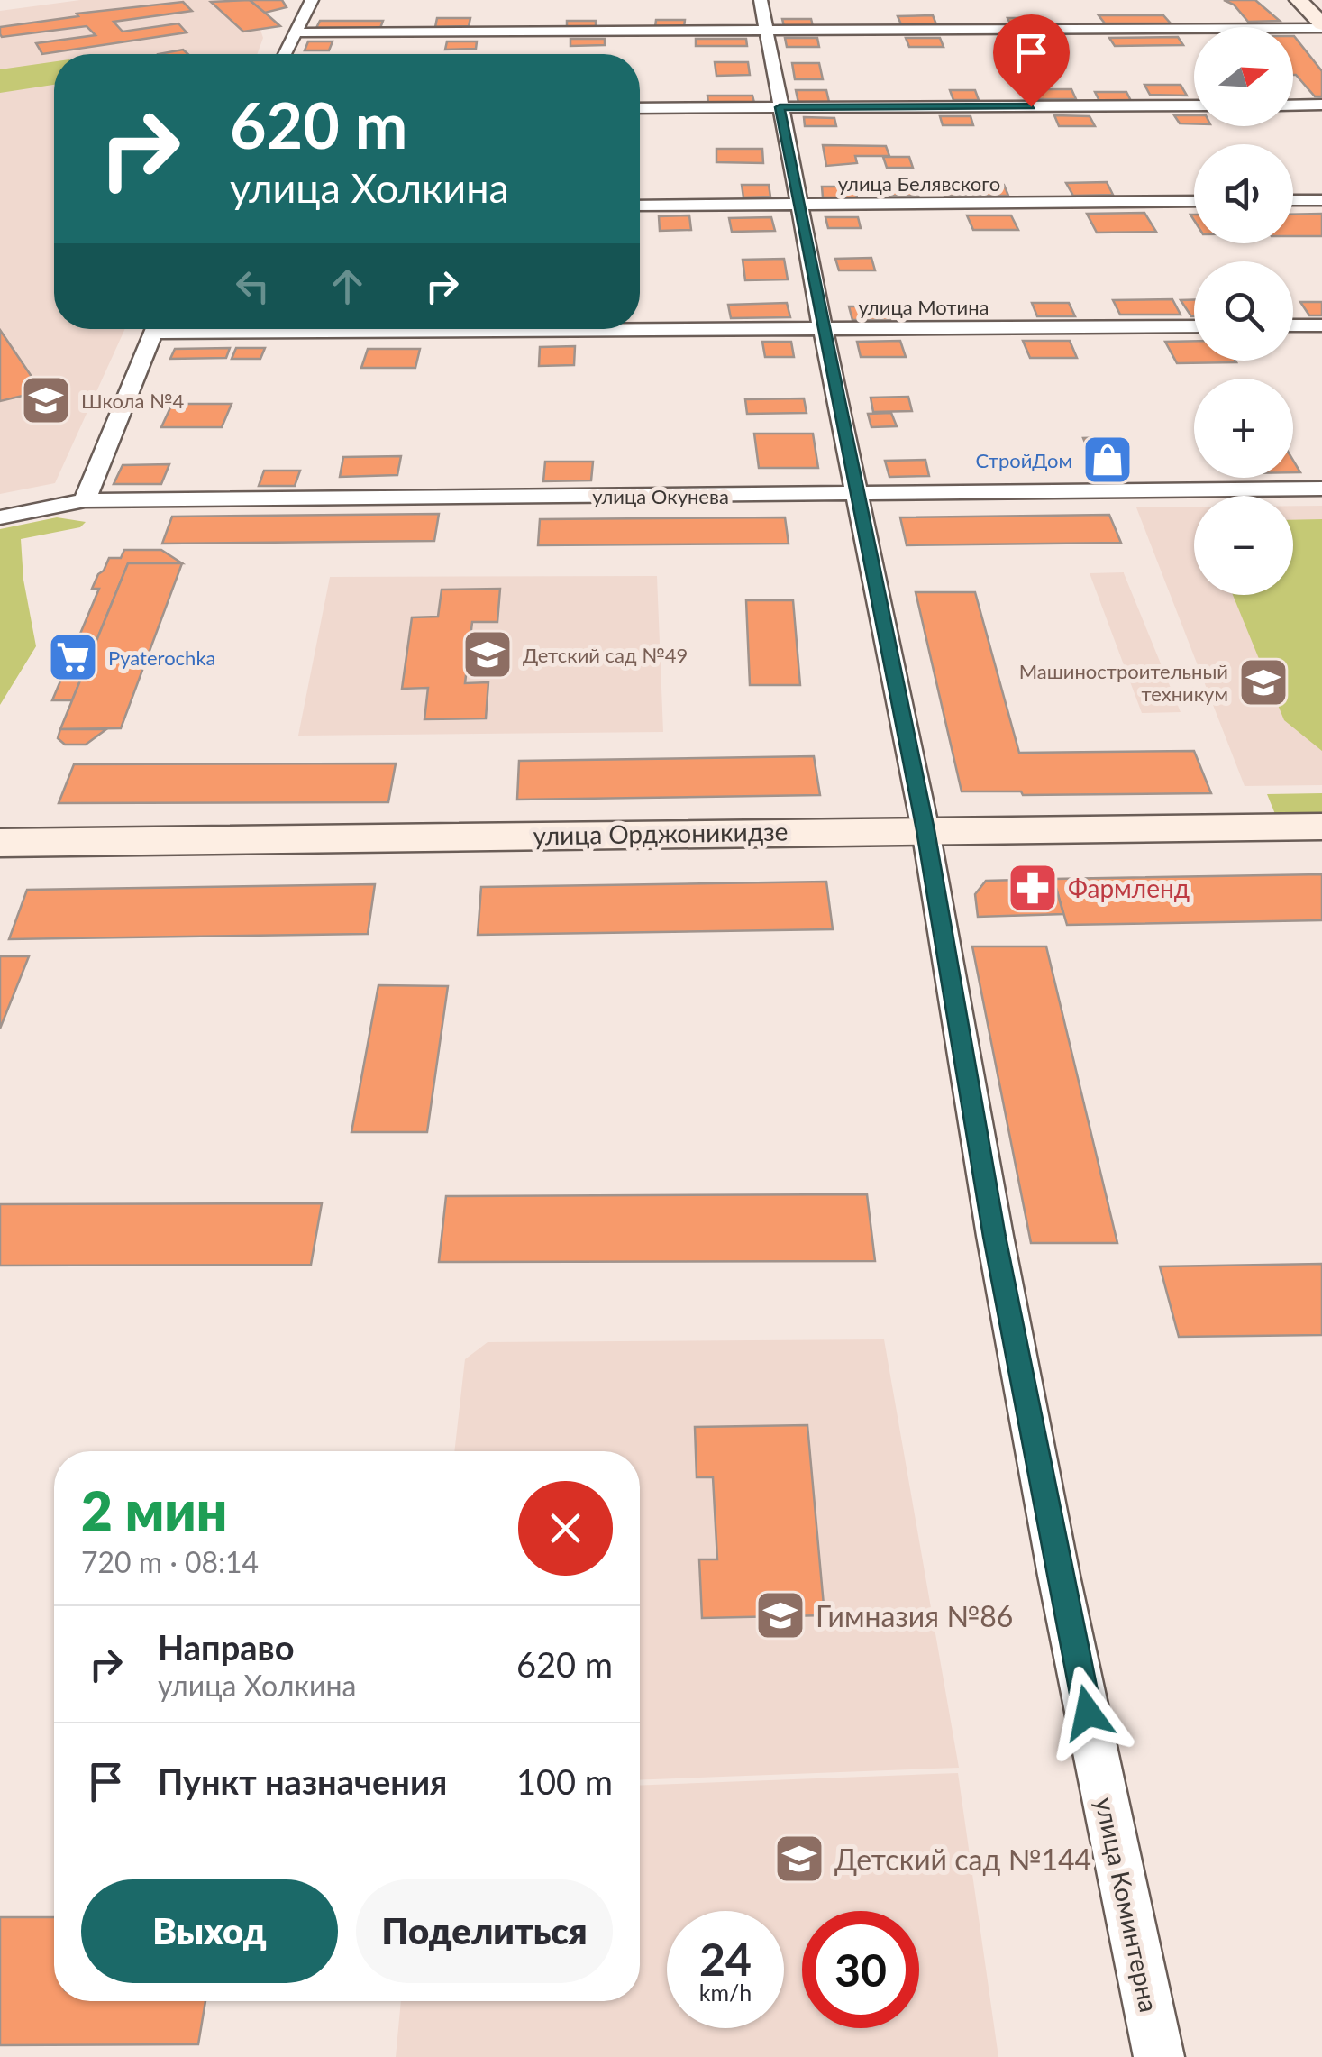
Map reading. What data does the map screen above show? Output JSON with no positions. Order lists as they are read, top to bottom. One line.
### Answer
{"streets":{"street":["улица Белявского","улица Мотина","улица Окунева","улица Орджоникидзе","улица Коминтерна"]},"crossings":[["улица Белявского","улица Коминтерна"],["улица Мотина","улица Коминтерна"],["улица Окунева","улица Коминтерна"],["улица Орджоникидзе","улица Коминтерна"]],"places":{"school or university":["Школа №4","Детский сад №49","Машиностроительный техникум","Гимназия №86","Детский сад №144"],"shop":["СтройДом"],"supermarket":["Pyaterochka"],"pharmacy":["Фармленд"]},"north":"right","page":{"map_buttons":["+","−"],"turn":["620 m","улица Холкина"],"heading":["2 мин","720 m · 08:14"],"list":[{"name":"Направо","note":"улица Холкина","value":"620 m"},{"name":"Пункт назначения","value":"100 m"}],"buttons":["Выход","Поделиться"],"speed":"24 km/h","limit":"30"}}
